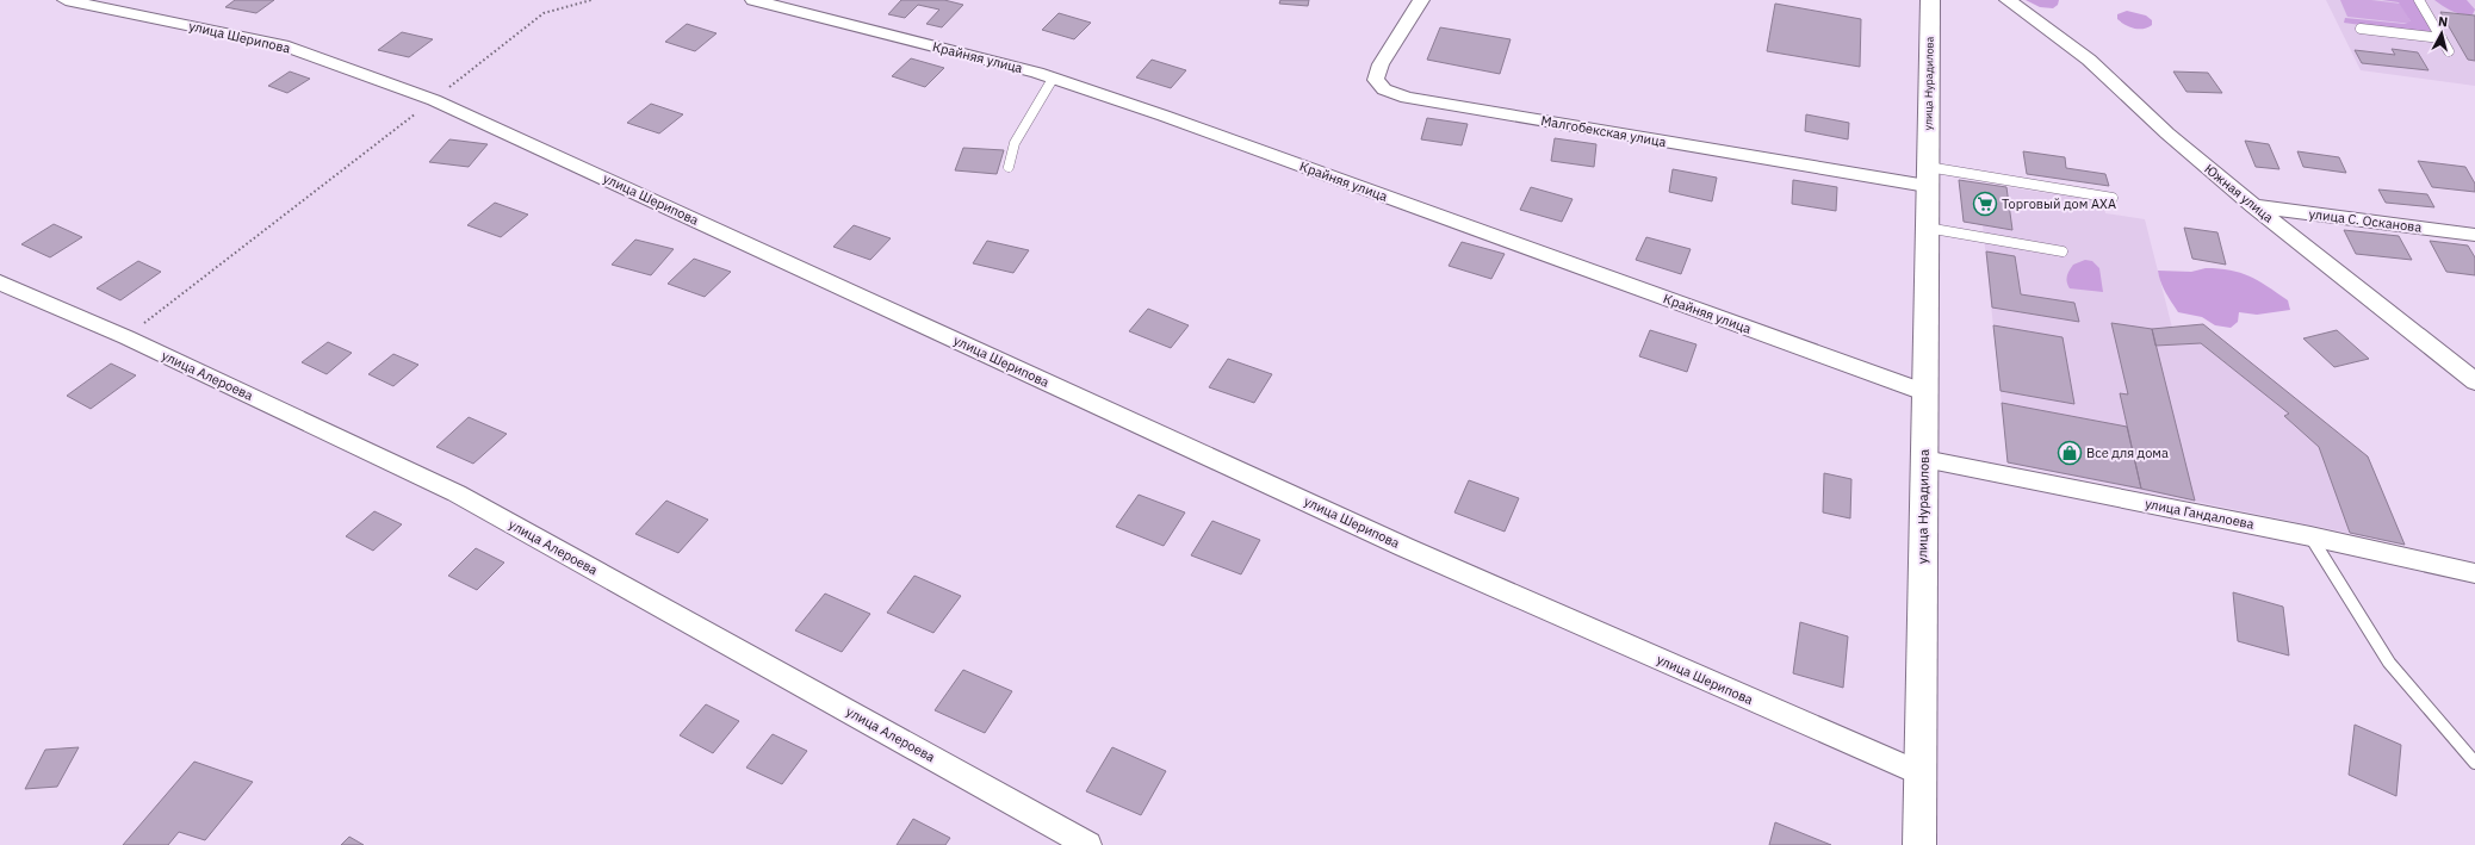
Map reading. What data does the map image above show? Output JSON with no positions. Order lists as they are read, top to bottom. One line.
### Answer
{"streets":{"street":["улица Шерипова","Крайняя улица","улица Нурадилова","Малгобекская улица","Южная улица","улица С. Осканова","улица Алероева","улица Гандалоева"]},"crossings":[["улица Шерипова","улица Нурадилова"],["Крайняя улица","улица Нурадилова"],["улица Нурадилова","Малгобекская улица"],["улица Нурадилова","улица Гандалоева"],["Южная улица","улица С. Осканова"]],"places":{"supermarket":["Торговый дом АХА"],"shop":["Все для дома"]},"north":"top"}
